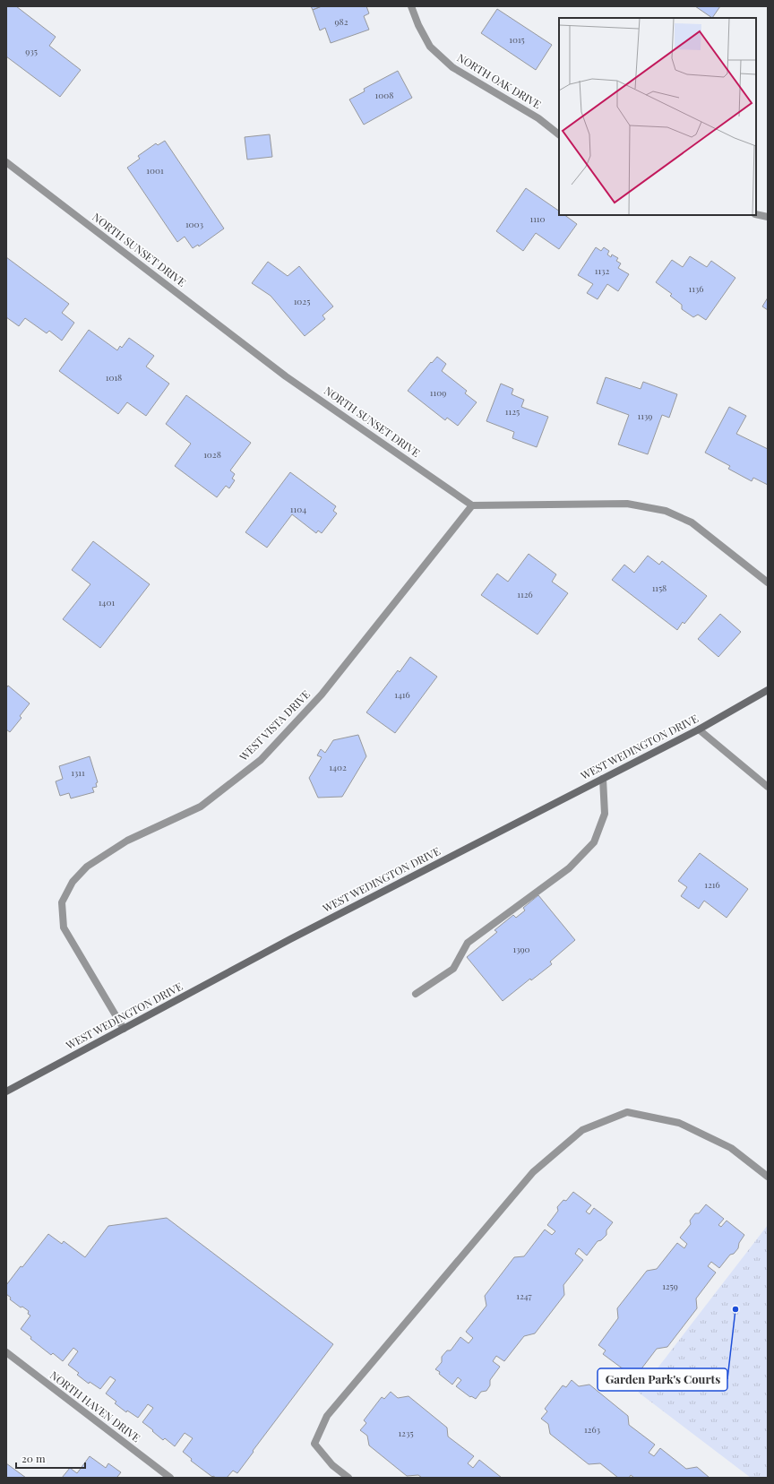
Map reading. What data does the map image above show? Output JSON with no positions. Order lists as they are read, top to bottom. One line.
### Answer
{"streets":{"main road":["WEST WEDINGTON DRIVE"],"street":["NORTH OAK DRIVE","NORTH SUNSET DRIVE","WEST VISTA DRIVE","NORTH HAVEN DRIVE"]},"crossings":[["NORTH SUNSET DRIVE","WEST VISTA DRIVE"],["WEST VISTA DRIVE","WEST WEDINGTON DRIVE"]],"places":["Garden Park's Courts"],"house_numbers":["982","1015","935","1008","1001","1110","1003","1132","1136","1025","1018","1109","1125","1139","1028","1104","1158","1126","1401","1416","1402","1311","1216","1390","1259","1247","1263","1235"],"scale_bar":"20 m"}
